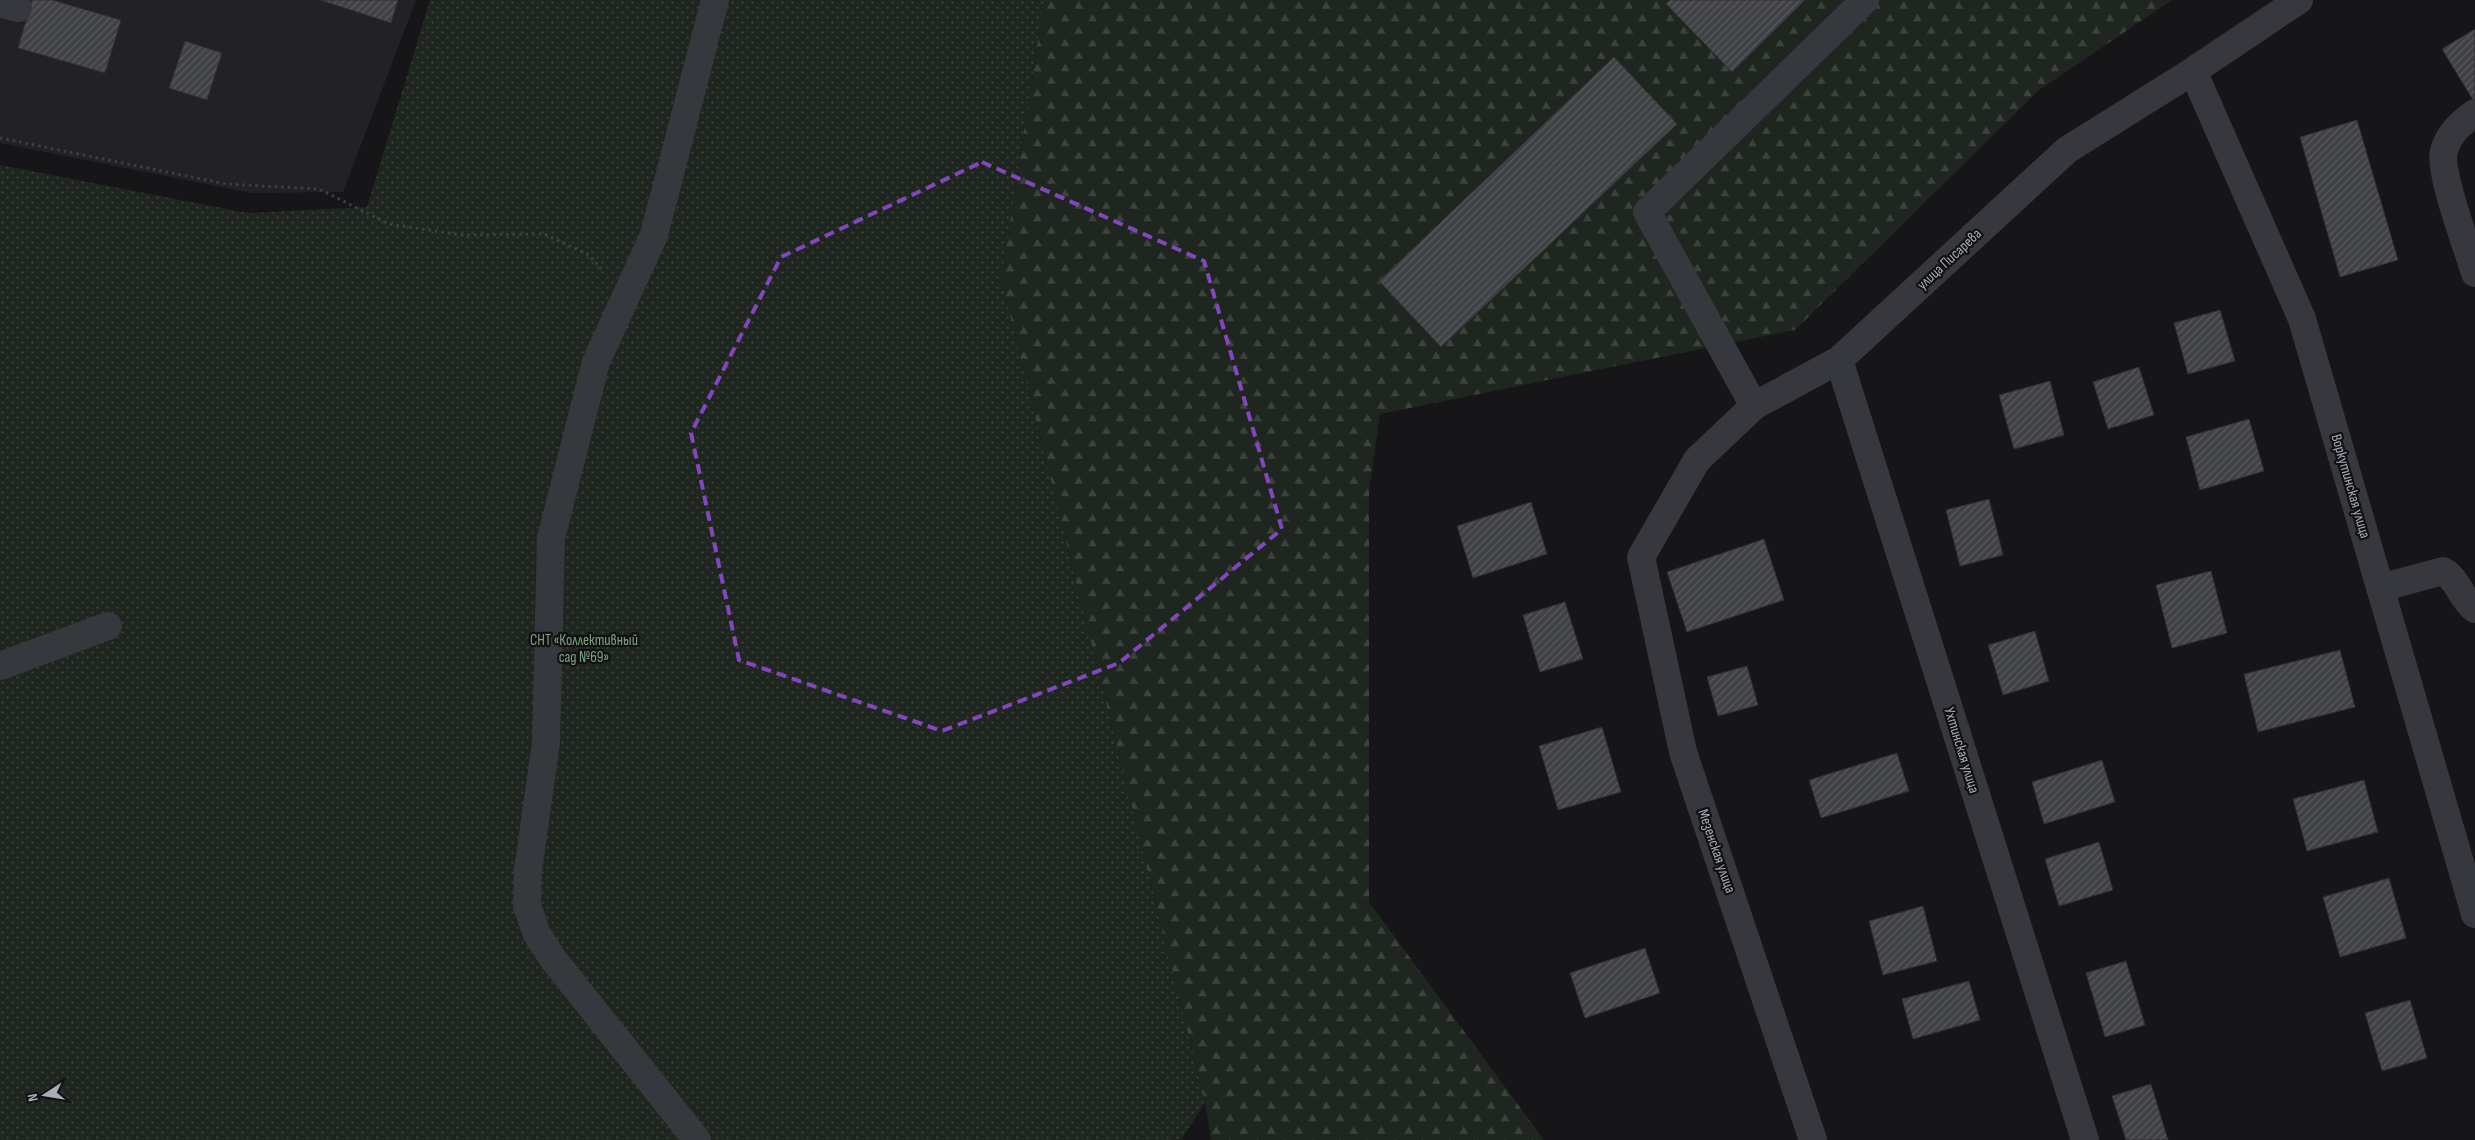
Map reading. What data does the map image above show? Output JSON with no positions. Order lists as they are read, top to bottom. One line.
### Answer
{"streets":{"street":["улица Писарева","Воркутинская улица","Ухтинская улица","Мезенская улица"]},"crossings":[["улица Писарева","Воркутинская улица"],["улица Писарева","Ухтинская улица"],["улица Писарева","Мезенская улица"]],"parks":["СНТ «Коллективный сад №69»"],"north":"left"}
